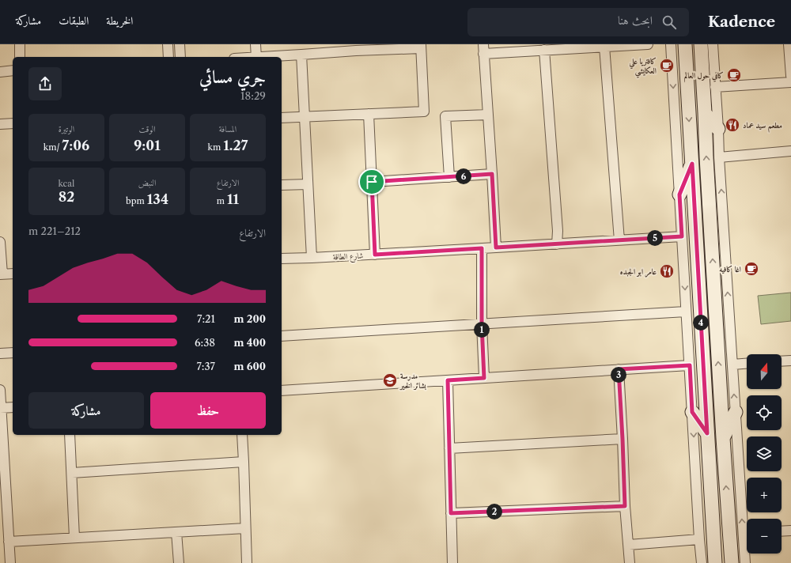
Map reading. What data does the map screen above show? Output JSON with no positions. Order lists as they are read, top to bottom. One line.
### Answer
{"streets":{"street":["شارع الطاقة"]},"places":{"cafe":["كافتريا علي العكايشي","كافي حول العالم","اغا كافيه"],"restaurant":["مطعم سيد عماد","عامر ابو الجبده"],"school or university":["مدرسة بشائر الخير"]},"north":"top","page":{"header":"Kadence","search":"ابحث هنا","nav":["الخريطة","الطبقات","مشاركة"],"heading":["جري مسائي","18:29"],"stats":[["المسافة","1.27 km"],["الوقت","9:01"],["الوتيرة","7:06 /km"],["الارتفاع","11 m"],["النبض","134 bpm"],["kcal","82"]],"pins":["6","5","4","1","3","2"],"chart":["الارتفاع","212–221 m"],"list":[{"name":"200 m","note":"7:21"},{"name":"400 m","note":"6:38"},{"name":"600 m","note":"7:37"}],"map_buttons":["+","−"],"buttons":["حفظ","مشاركة"]}}
